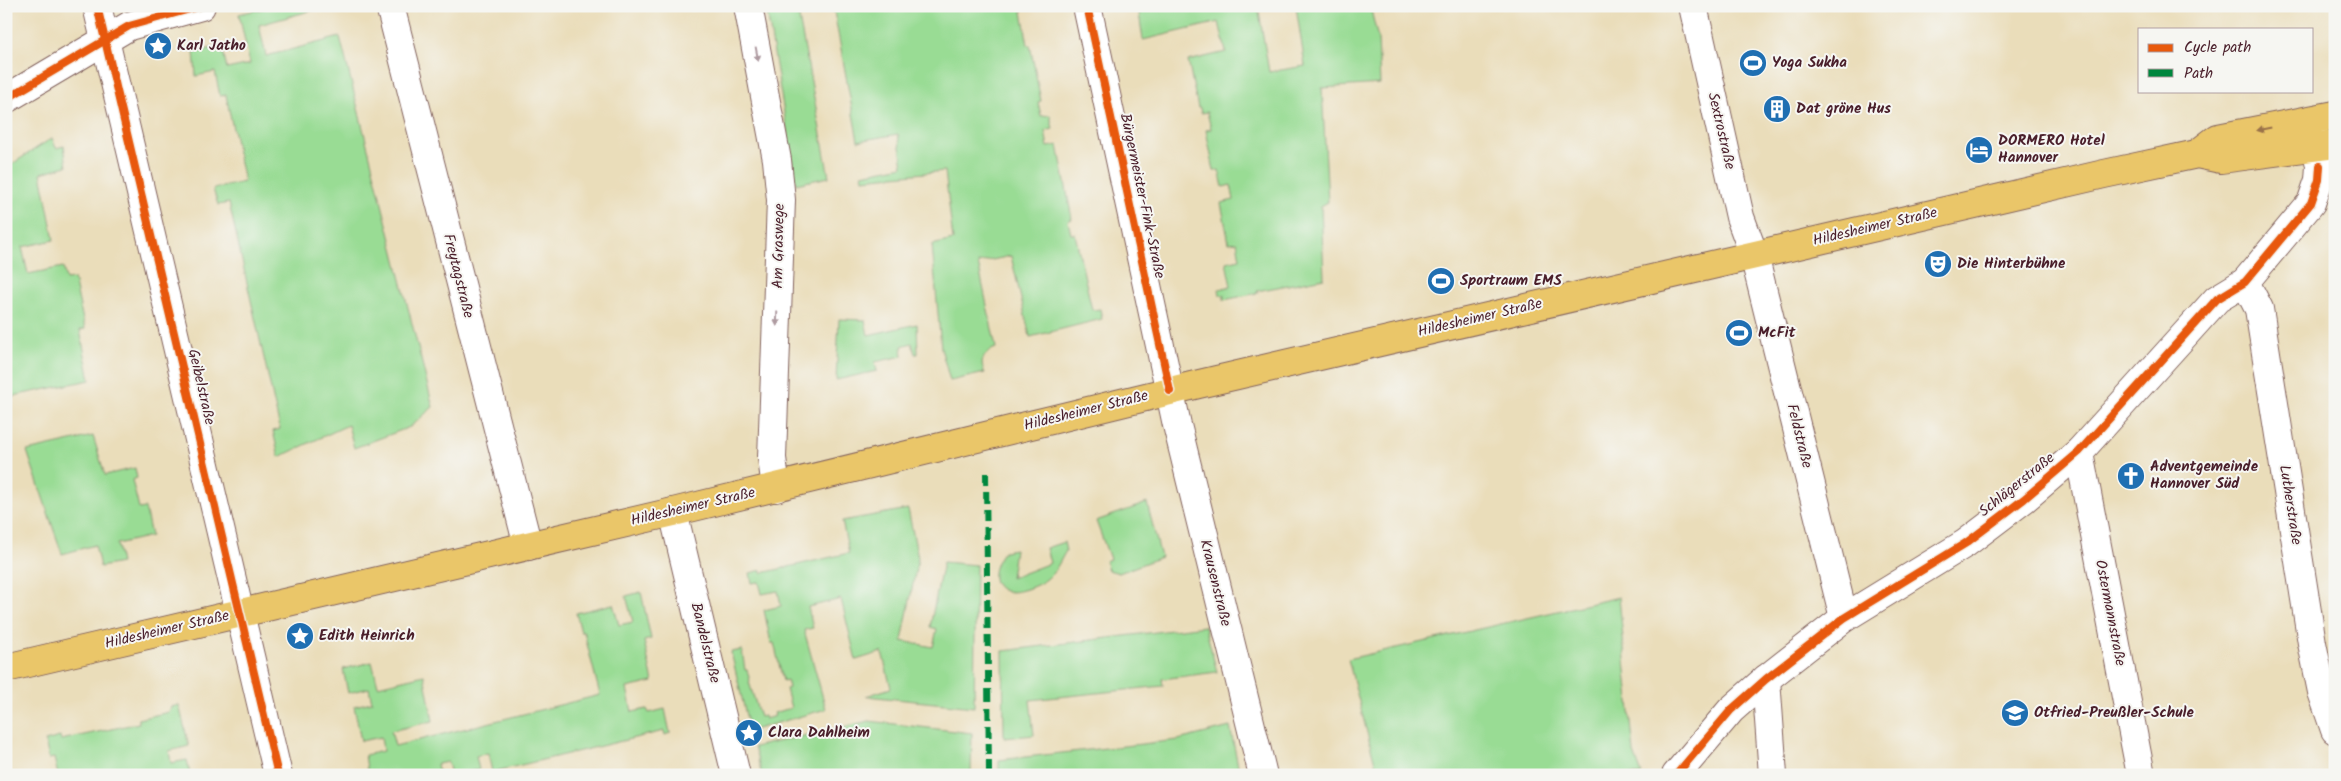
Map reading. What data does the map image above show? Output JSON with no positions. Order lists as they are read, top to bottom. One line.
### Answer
{"streets":{"main road":["Hildesheimer Straße"],"street":["Sextrostraße","Bürgermeister-Fink-Straße","Am Graswege","Freytagstraße","Geibelstraße","Feldstraße","Schlägerstraße","Lutherstraße","Krausenstraße","Ostermannstraße","Bandelstraße"]},"crossings":[["Sextrostraße","Hildesheimer Straße"],["Sextrostraße","Feldstraße"],["Bürgermeister-Fink-Straße","Hildesheimer Straße"],["Bürgermeister-Fink-Straße","Krausenstraße"],["Hildesheimer Straße","Am Graswege"],["Hildesheimer Straße","Freytagstraße"],["Hildesheimer Straße","Geibelstraße"],["Hildesheimer Straße","Feldstraße"],["Hildesheimer Straße","Schlägerstraße"],["Hildesheimer Straße","Krausenstraße"],["Hildesheimer Straße","Bandelstraße"],["Feldstraße","Schlägerstraße"],["Schlägerstraße","Lutherstraße"],["Schlägerstraße","Ostermannstraße"]],"one_way":["Am Graswege"],"places":{"place":["Karl Jatho","Edith Heinrich","Clara Dahlheim"],"sports":["Yoga Sukha","Sportraum EMS","McFit"],"building":["Dat gröne Hus"],"hotel":["DORMERO Hotel Hannover"],"theatre":["Die Hinterbühne"],"church":["Adventgemeinde Hannover Süd"],"school or university":["Otfried-Preußler-Schule"]},"legend":["Cycle path","Path"]}
